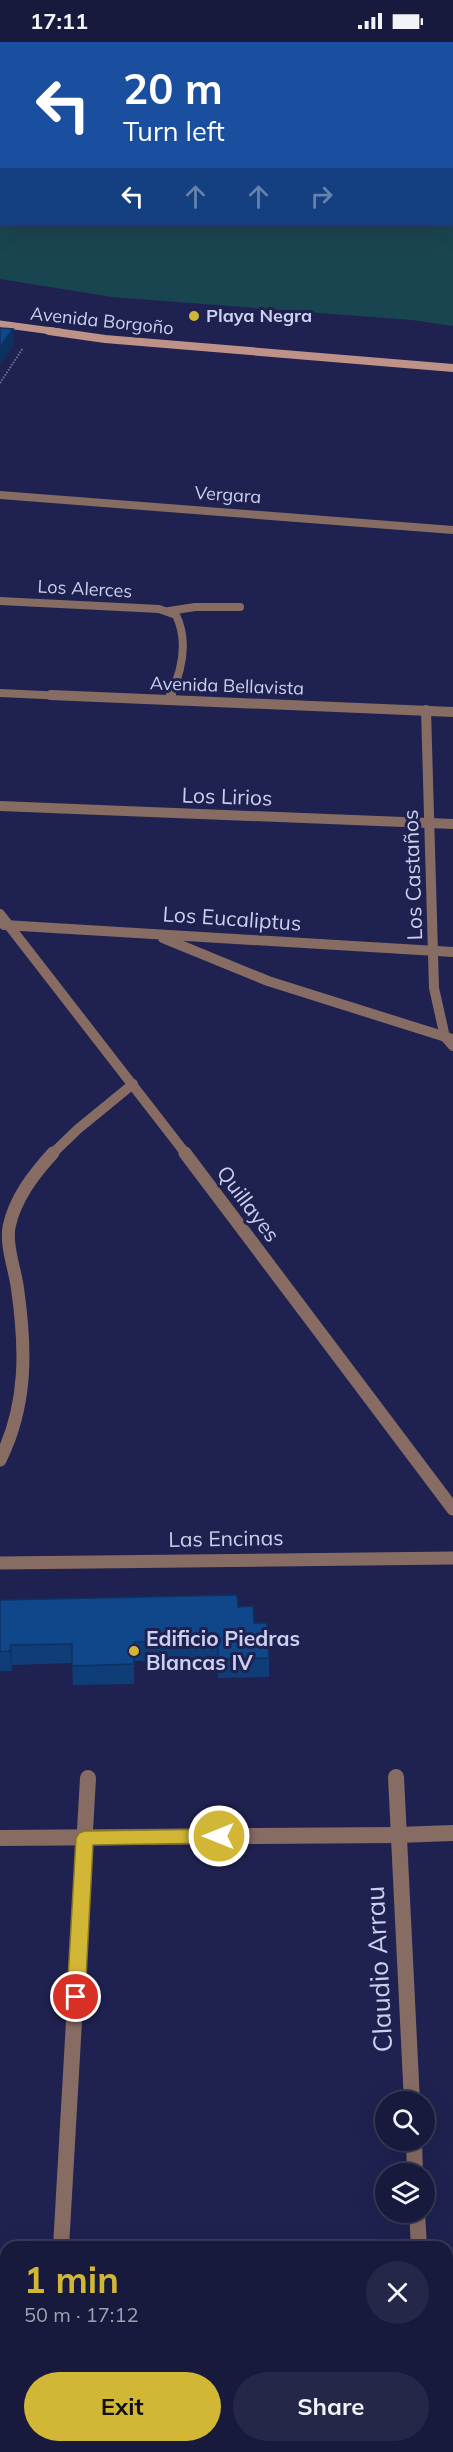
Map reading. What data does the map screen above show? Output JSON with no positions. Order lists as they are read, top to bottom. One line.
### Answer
{"streets":{"main road":["Avenida Borgoño"],"street":["Vergara","Los Alerces","Avenida Bellavista","Los Lirios","Los Castaños","Los Eucaliptus","Quillayes","Las Encinas","Claudio Arrau"]},"crossings":[["Avenida Bellavista","Los Castaños"],["Los Lirios","Los Castaños"],["Los Castaños","Los Eucaliptus"],["Los Eucaliptus","Quillayes"]],"places":["Playa Negra","Edificio Piedras Blancas IV"],"page":{"status":"17:11","turn":["20 m","Turn left"],"heading":["1 min","50 m · 17:12"],"buttons":["Exit","Share"]}}
